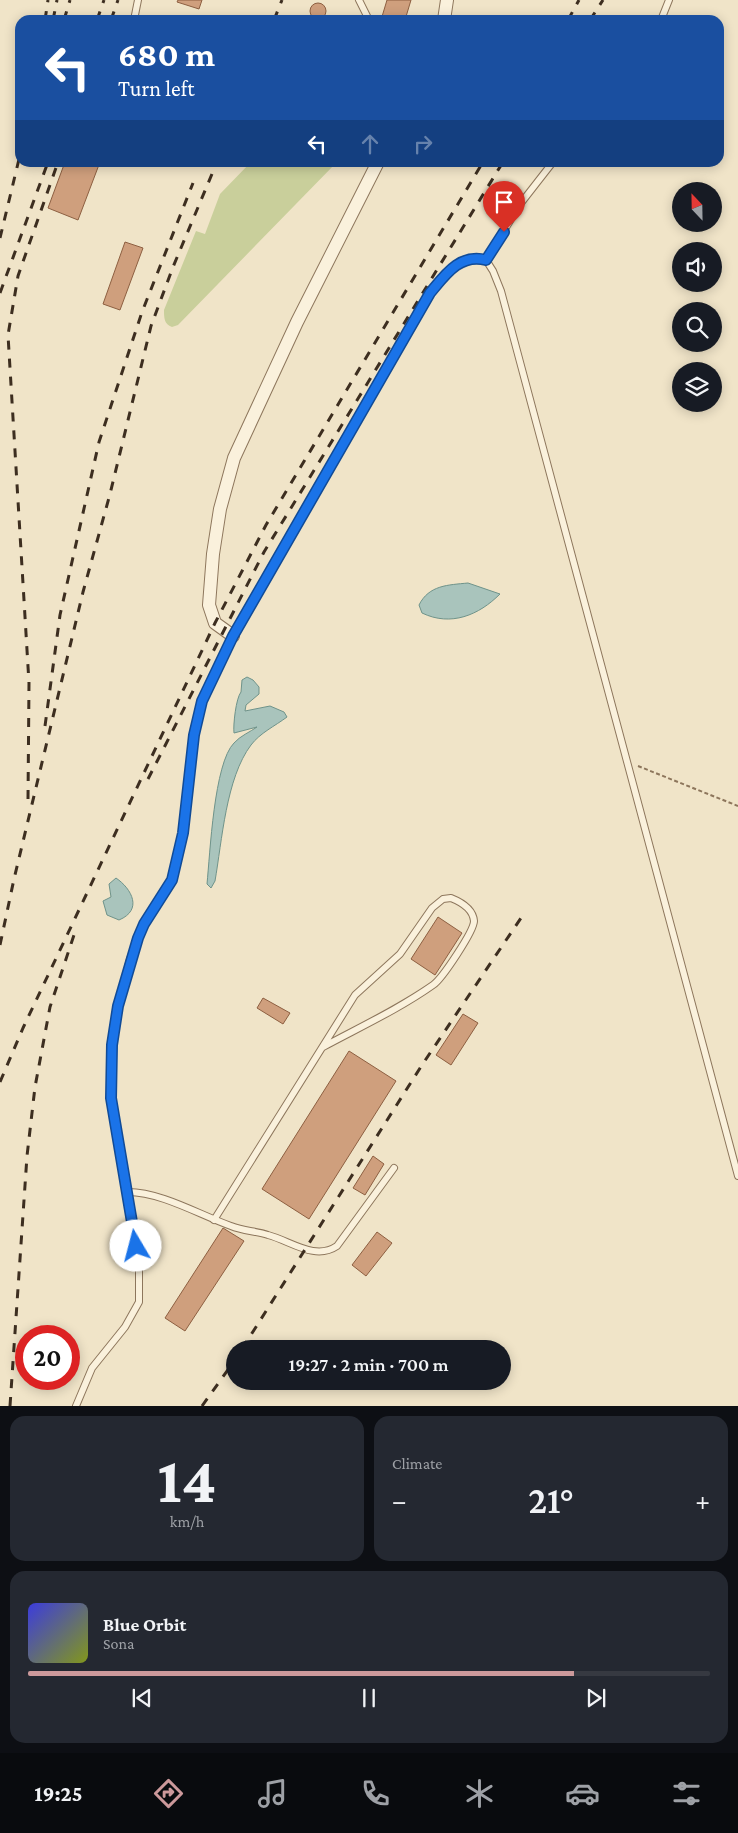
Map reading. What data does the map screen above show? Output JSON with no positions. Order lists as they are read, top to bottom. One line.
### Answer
{"north":"top","page":{"turn":["680 m","Turn left"],"limit":"20","trip":"19:27 · 2 min · 700 m","tile":[["14","km/h"],"Climate"],"heat":["−","21°","+"],"song":["Blue Orbit","Sona"],"tabs":"19:25"}}
